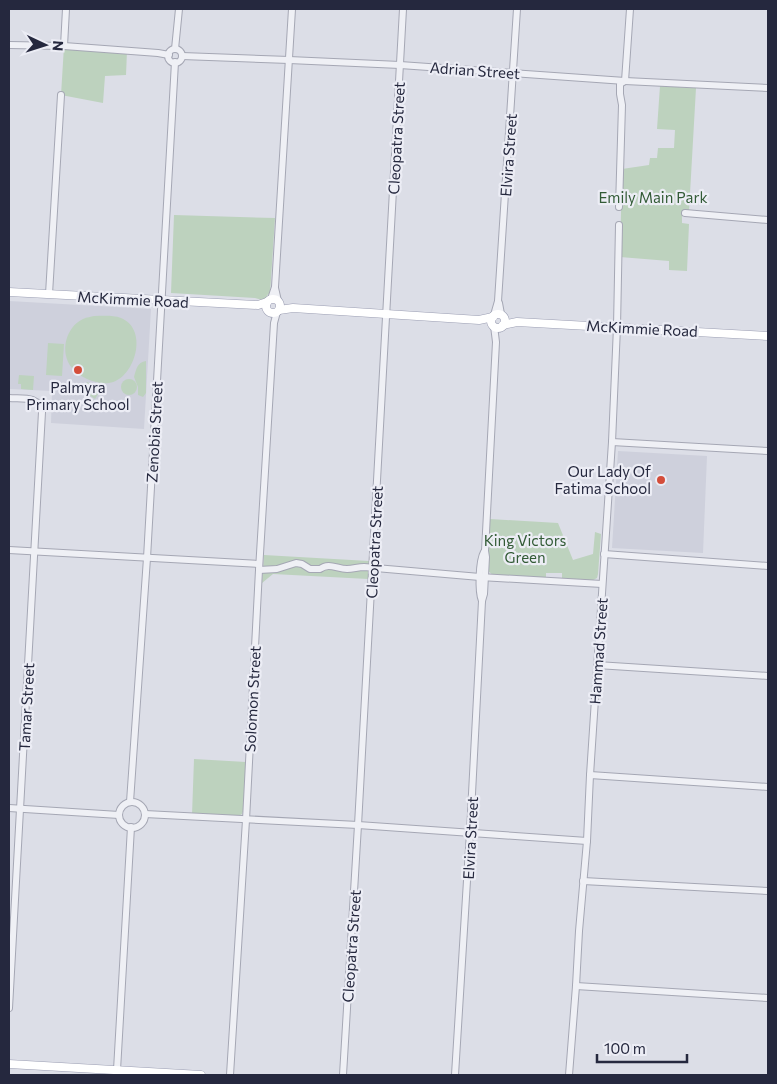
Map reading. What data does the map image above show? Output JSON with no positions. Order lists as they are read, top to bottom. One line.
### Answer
{"streets":{"main road":["McKimmie Road"],"street":["Adrian Street","Cleopatra Street","Elvira Street","Zenobia Street","Hammad Street","Solomon Street","Tamar Street"]},"crossings":[["Adrian Street","Cleopatra Street"],["Adrian Street","Elvira Street"],["Adrian Street","Zenobia Street"],["Adrian Street","Solomon Street"],["Elvira Street","McKimmie Road"],["McKimmie Road","Zenobia Street"],["McKimmie Road","Hammad Street"],["McKimmie Road","Solomon Street"]],"parks":["Emily Main Park","King Victors Green"],"places":["Palmyra Primary School","Our Lady Of Fatima School"],"scale_bar":"100 m","north":"right"}
